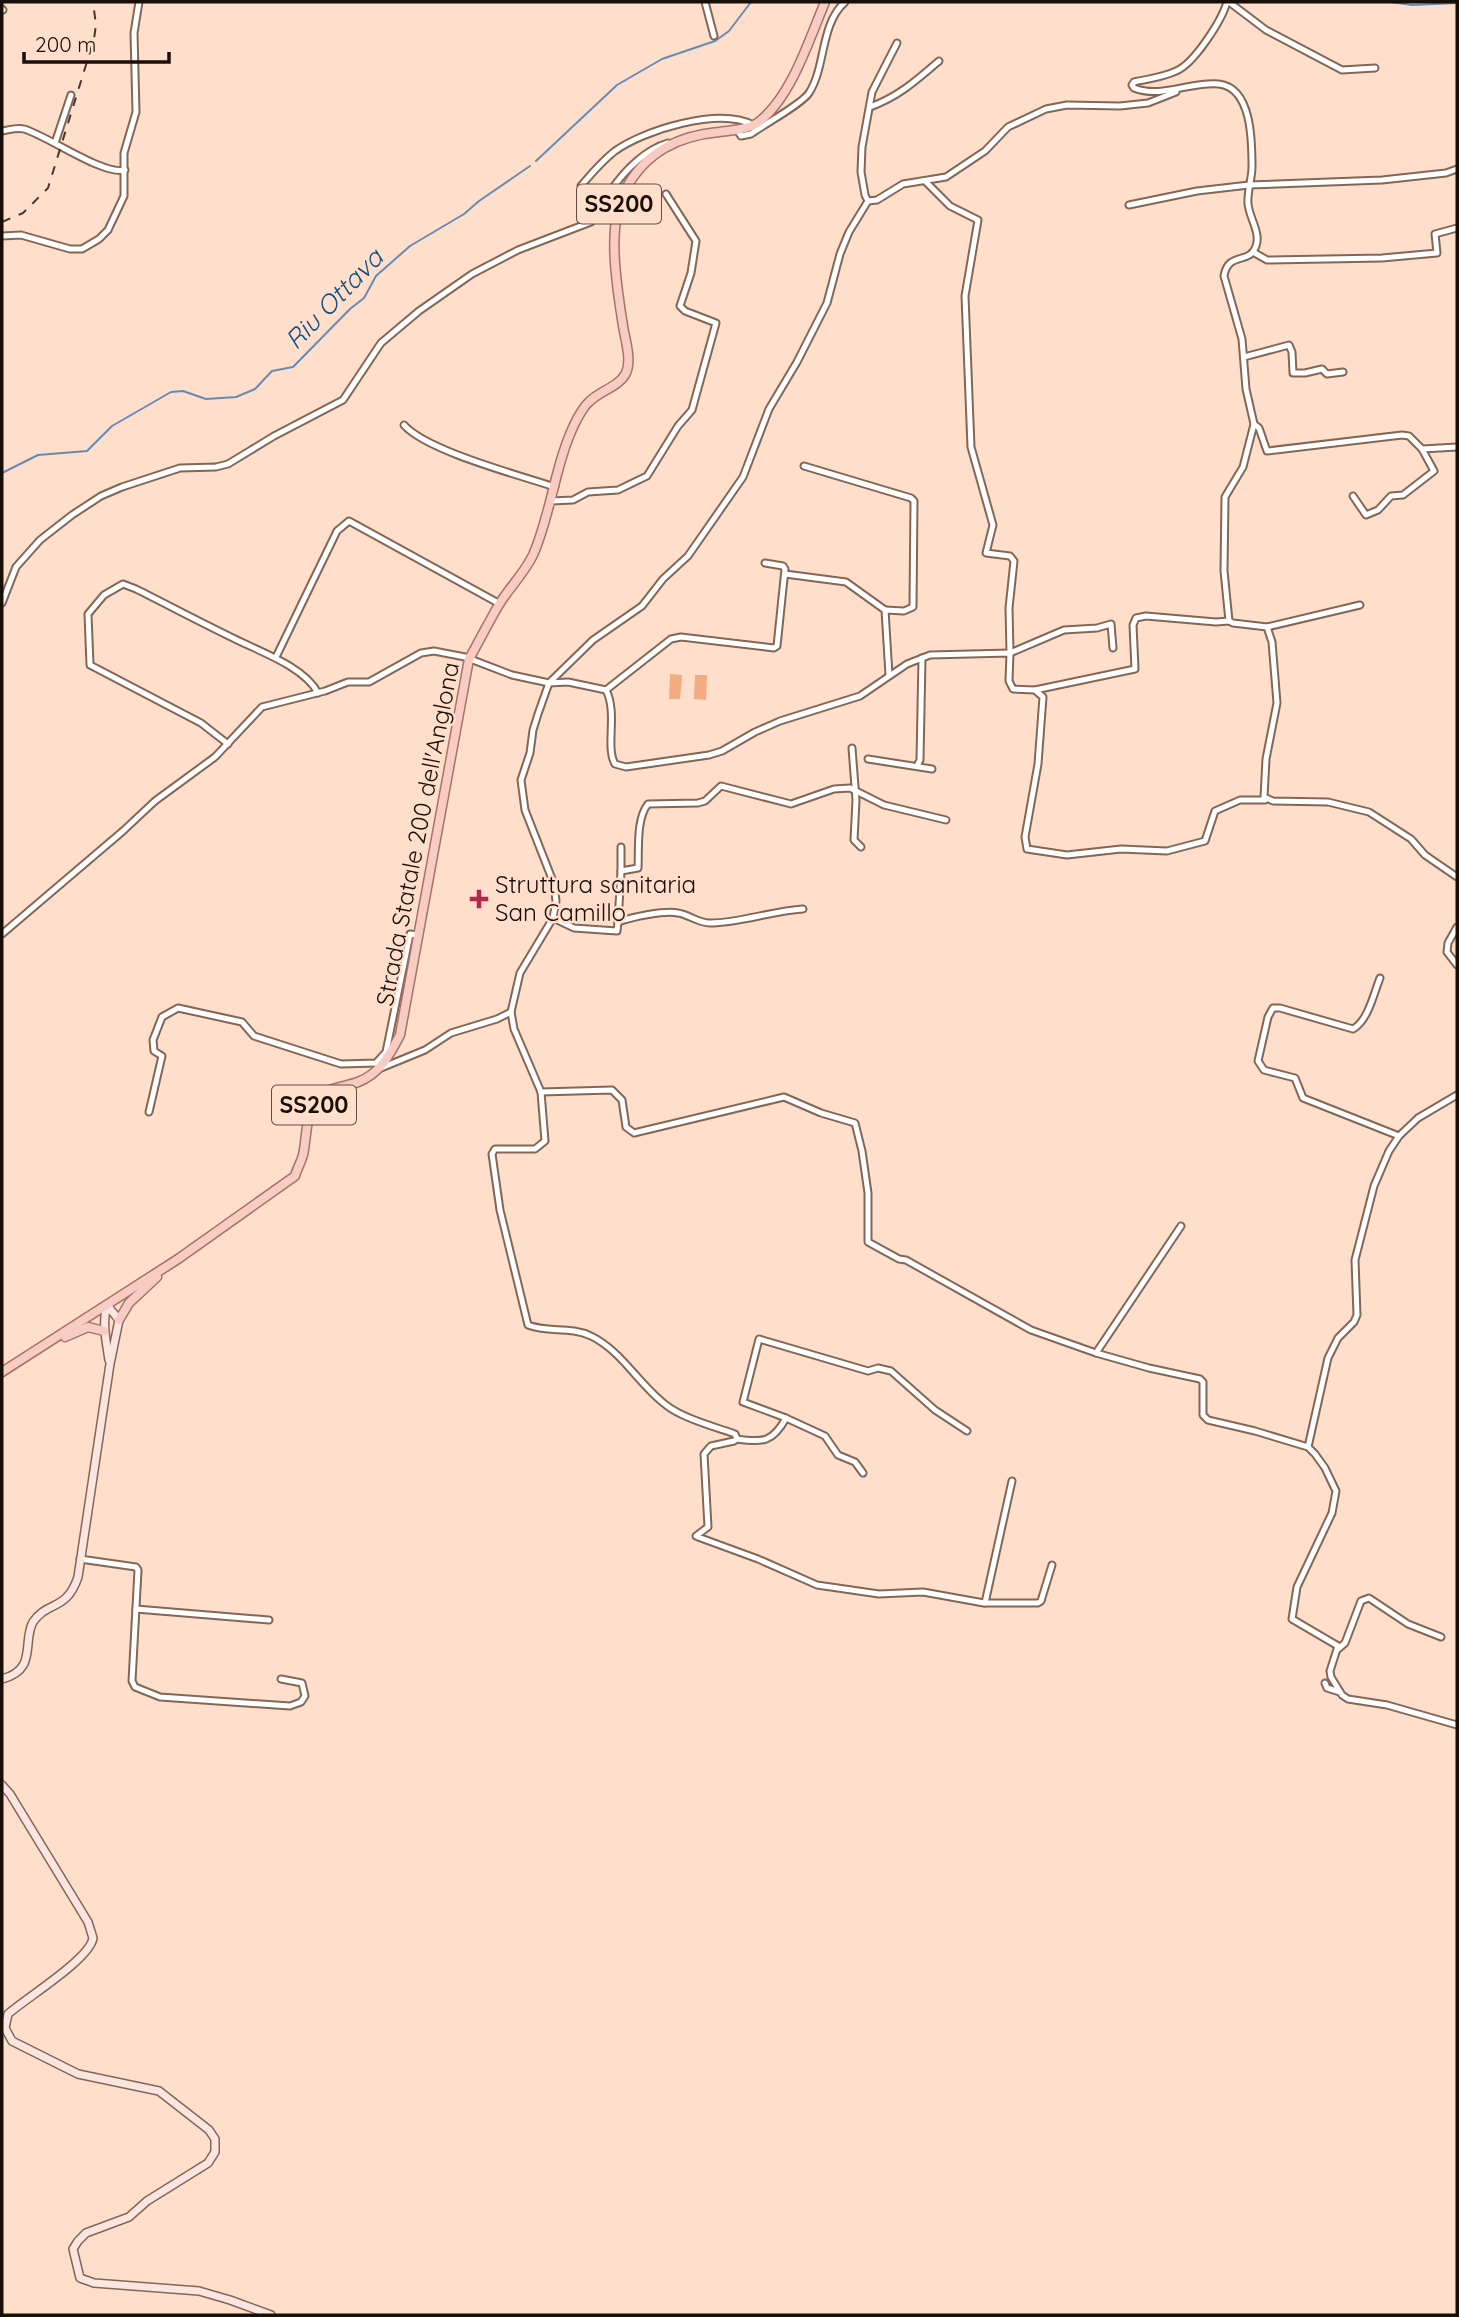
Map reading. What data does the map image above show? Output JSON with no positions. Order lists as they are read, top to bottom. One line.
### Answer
{"streets":{"main road":["SS200","Strada Statale 200 dell'Anglona"]},"water":["Riu Ottava"],"places":{"health":["Struttura sanitaria San Camillo"]},"scale_bar":"200 m"}
